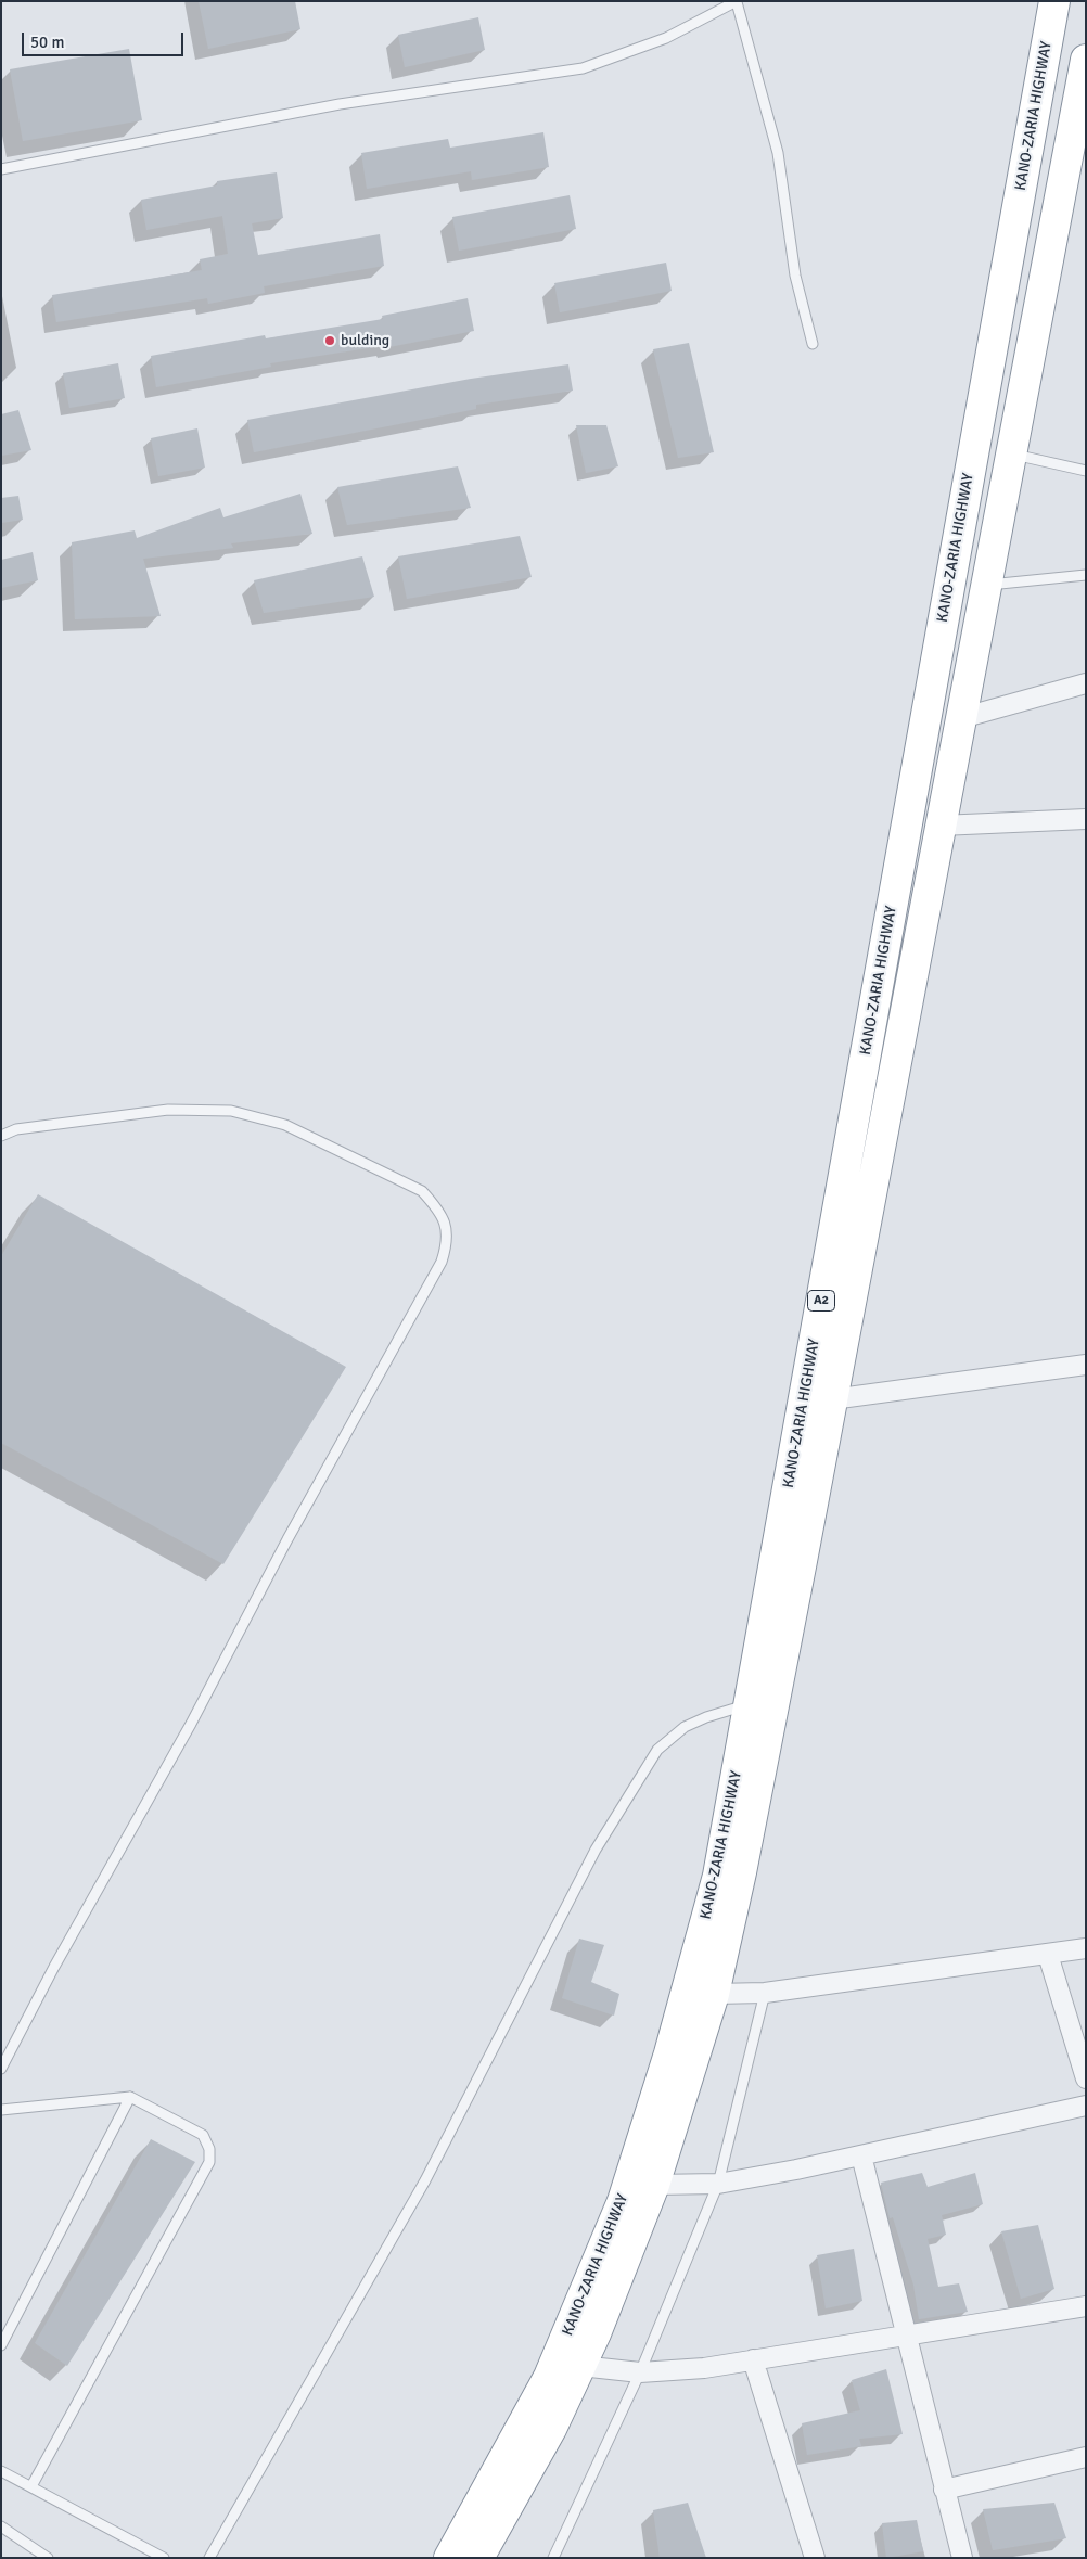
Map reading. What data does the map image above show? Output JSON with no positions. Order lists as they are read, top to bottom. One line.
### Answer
{"streets":{"highway":["KANO-ZARIA HIGHWAY","A2"]},"places":["bulding"],"scale_bar":"50 m"}
